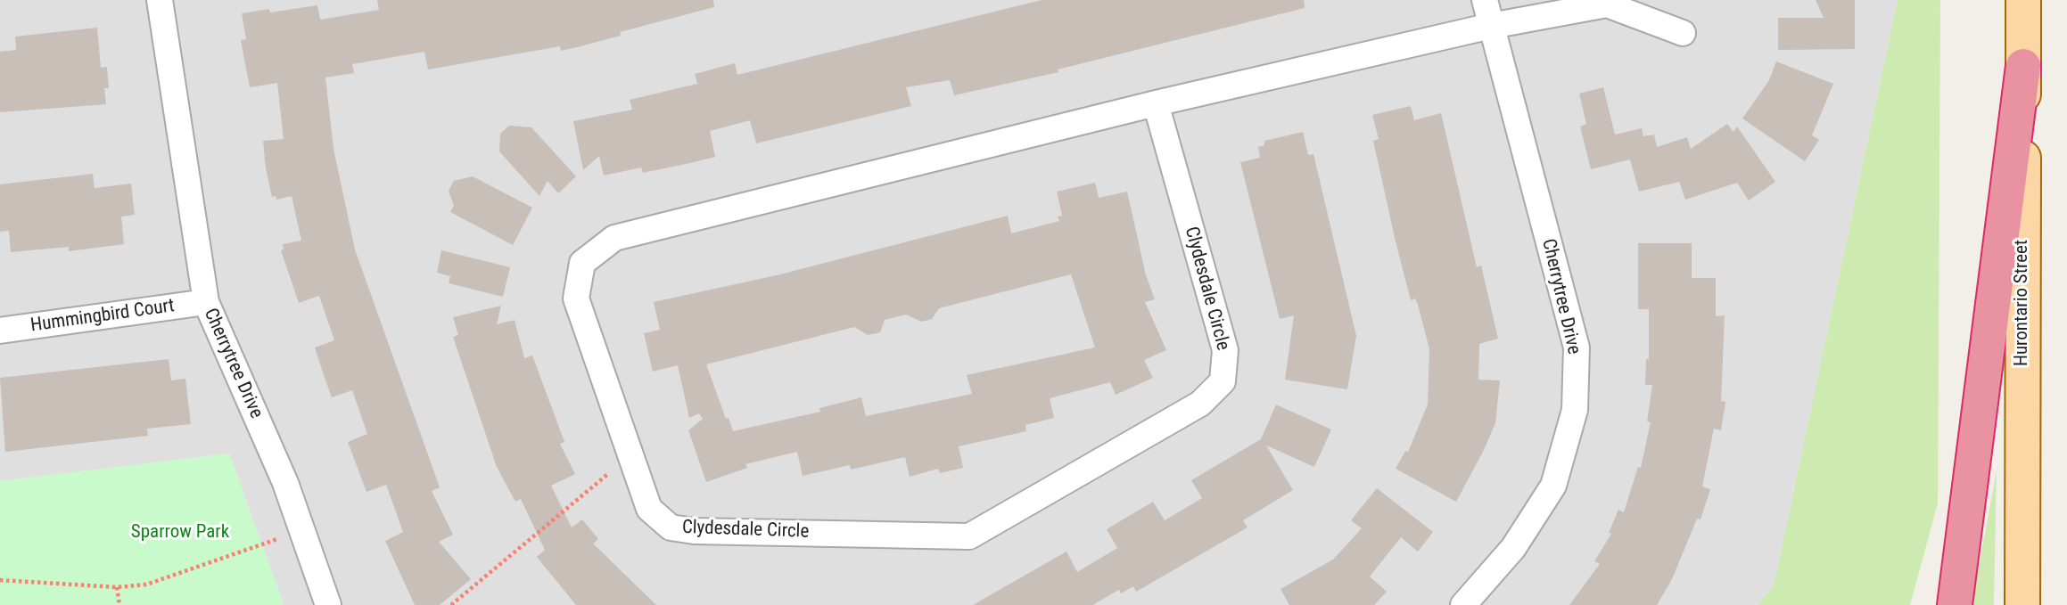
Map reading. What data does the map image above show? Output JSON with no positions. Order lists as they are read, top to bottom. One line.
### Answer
{"streets":{"main road":["Hurontario Street"],"street":["Clydesdale Circle","Cherrytree Drive","Hummingbird Court"]},"crossings":[["Clydesdale Circle","Cherrytree Drive"],["Cherrytree Drive","Hummingbird Court"]],"parks":["Sparrow Park"]}
